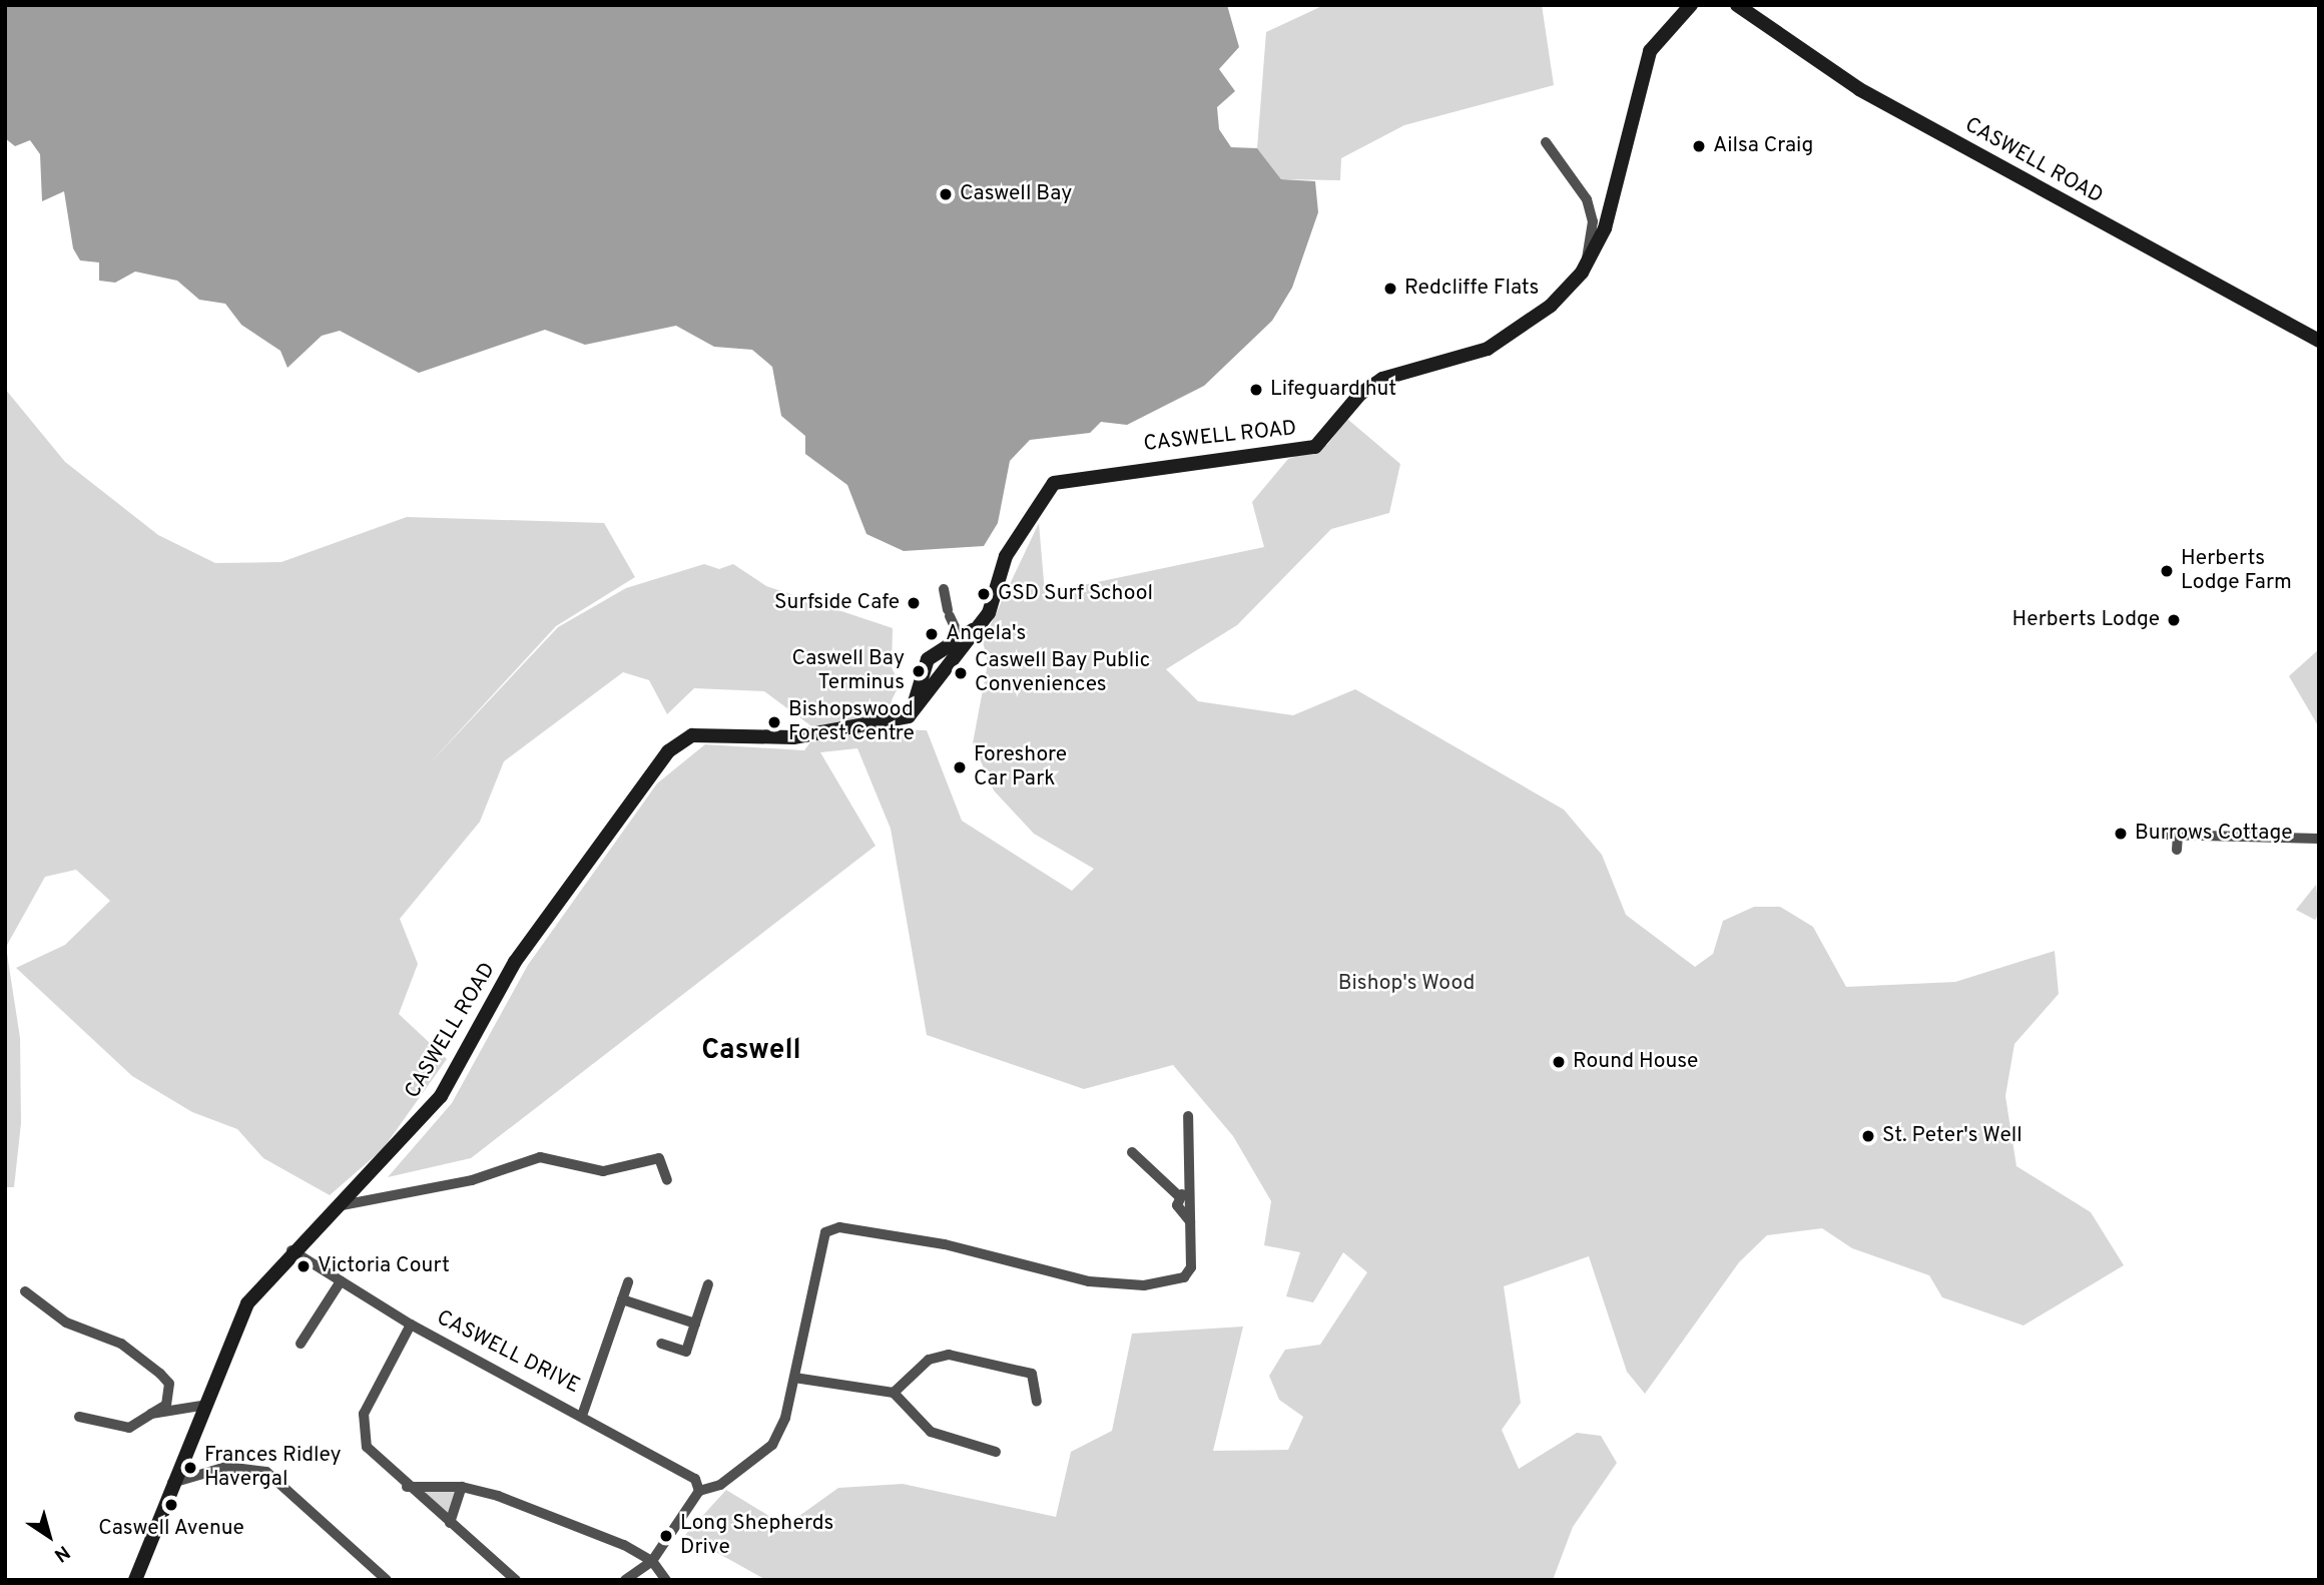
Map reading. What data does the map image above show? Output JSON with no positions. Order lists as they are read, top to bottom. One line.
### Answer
{"streets":{"street":["CASWELL ROAD","CASWELL DRIVE"]},"crossings":[["CASWELL ROAD","CASWELL DRIVE"]],"districts":["Caswell"],"parks":["Bishop's Wood"],"places":["Ailsa Craig","Caswell Bay","Redcliffe Flats","Lifeguard hut","Herberts Lodge Farm","GSD Surf School","Surfside Cafe","Herberts Lodge","Angela's","Caswell Bay Terminus","Caswell Bay Public Conveniences","Bishopswood Forest Centre","Foreshore Car Park","Burrows Cottage","Round House","St. Peter's Well","Victoria Court","Frances Ridley Havergal","Caswell Avenue","Long Shepherds Drive"],"north":"bottom right"}
